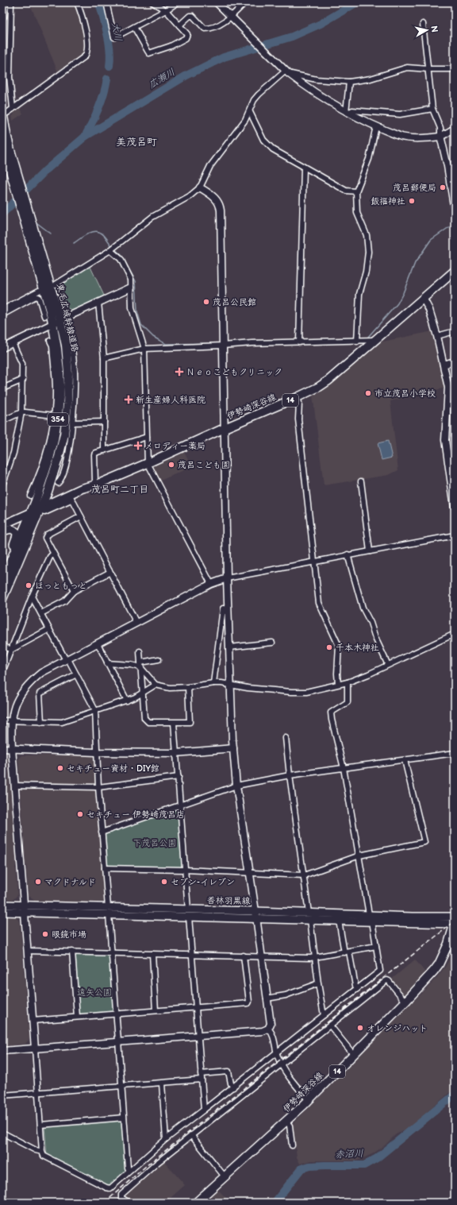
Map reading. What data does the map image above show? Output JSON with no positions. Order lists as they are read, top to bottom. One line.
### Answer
{"streets":{"main road":["東毛広域幹線道路","14","伊勢崎深谷線","354","香林羽黒線"]},"crossings":[["東毛広域幹線道路","伊勢崎深谷線"],["伊勢崎深谷線","香林羽黒線"]],"districts":["美茂呂町","茂呂町二丁目"],"water":["大川","広瀬川","赤沼川"],"parks":["下茂呂公園","遠矢公園"],"places":{"other":["茂呂郵便局","飯福神社","茂呂公民館","市立茂呂小学校","茂呂こども園","ほっともっと","千本木神社","セキチュー資材・DIY館","セキチュー 伊勢崎茂呂店","マクドナルド","セブン-イレブン","眼鏡市場","オレンジハット"],"health":["Ｎｅｏこどもクリニック","新生産婦人科医院","メロディー薬局"]},"north":"right"}
